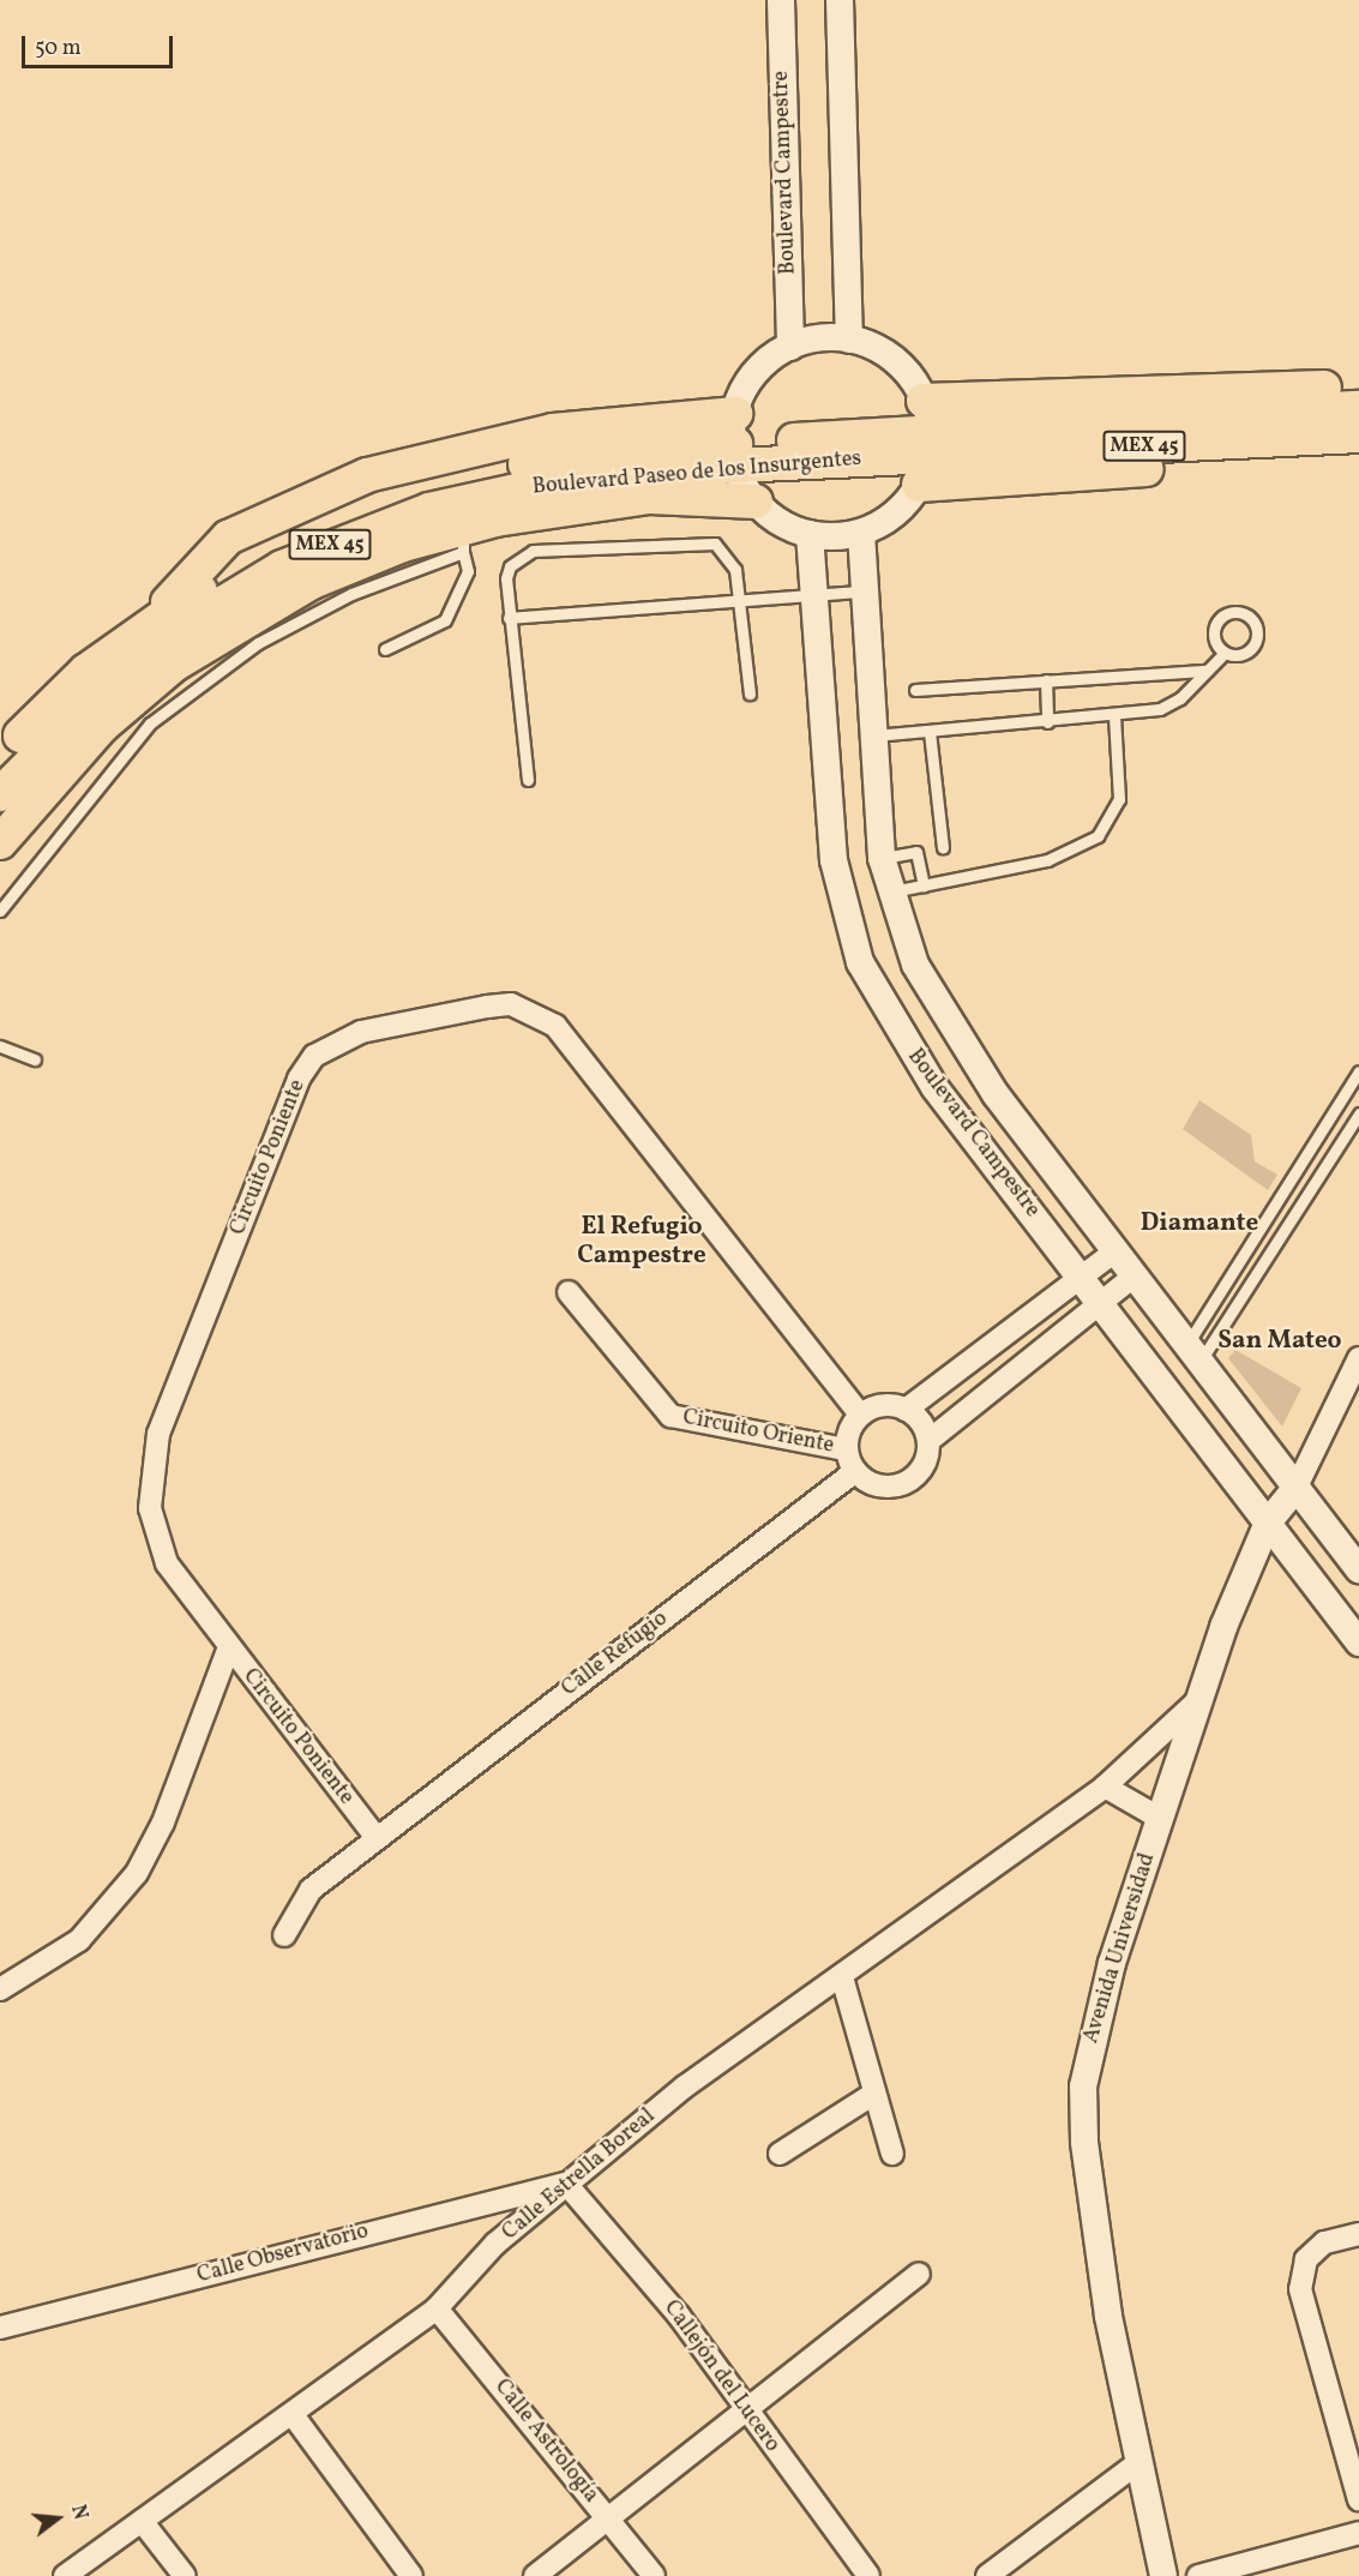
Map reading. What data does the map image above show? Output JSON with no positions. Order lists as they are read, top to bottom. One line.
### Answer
{"streets":{"main road":["MEX 45","Boulevard Paseo de los Insurgentes"],"street":["Boulevard Campestre","Circuito Poniente","Circuito Oriente","Calle Refugio","Avenida Universidad","Calle Estrella Boreal","Calle Observatorio","Callejón del Lucero","Calle Astrología"]},"crossings":[["Boulevard Campestre","Avenida Universidad"],["Circuito Poniente","Circuito Oriente"],["Circuito Poniente","Calle Refugio"],["Circuito Oriente","Calle Refugio"],["Avenida Universidad","Calle Estrella Boreal"],["Calle Estrella Boreal","Calle Observatorio"],["Calle Estrella Boreal","Callejón del Lucero"],["Calle Estrella Boreal","Calle Astrología"],["Calle Observatorio","Callejón del Lucero"]],"districts":["Diamante","El Refugio Campestre","San Mateo"],"scale_bar":"50 m","north":"right"}
